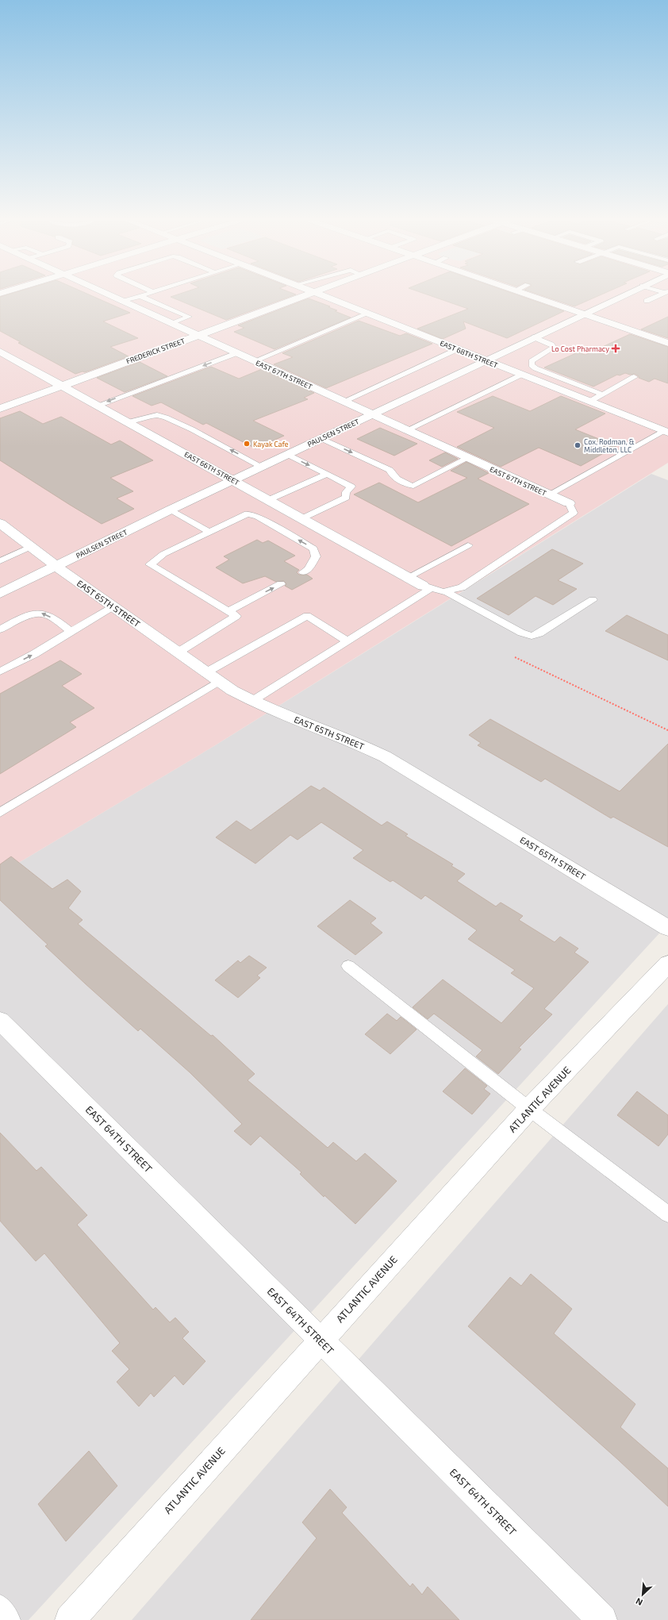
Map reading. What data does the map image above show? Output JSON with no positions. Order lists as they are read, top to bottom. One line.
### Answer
{"streets":{"street":["FREDERICK STREET","EAST 68TH STREET","EAST 67TH STREET","PAULSEN STREET","EAST 66TH STREET","EAST 65TH STREET","ATLANTIC AVENUE","EAST 64TH STREET"]},"crossings":[["FREDERICK STREET","EAST 67TH STREET"],["FREDERICK STREET","EAST 66TH STREET"],["EAST 68TH STREET","PAULSEN STREET"],["EAST 67TH STREET","PAULSEN STREET"],["PAULSEN STREET","EAST 66TH STREET"],["PAULSEN STREET","EAST 65TH STREET"],["ATLANTIC AVENUE","EAST 64TH STREET"]],"places":{"health":["Lo Cost Pharmacy"],"other":["Kayak Cafe","Cox, Rodman, & Middleton, LLC"]},"north":"bottom left"}
